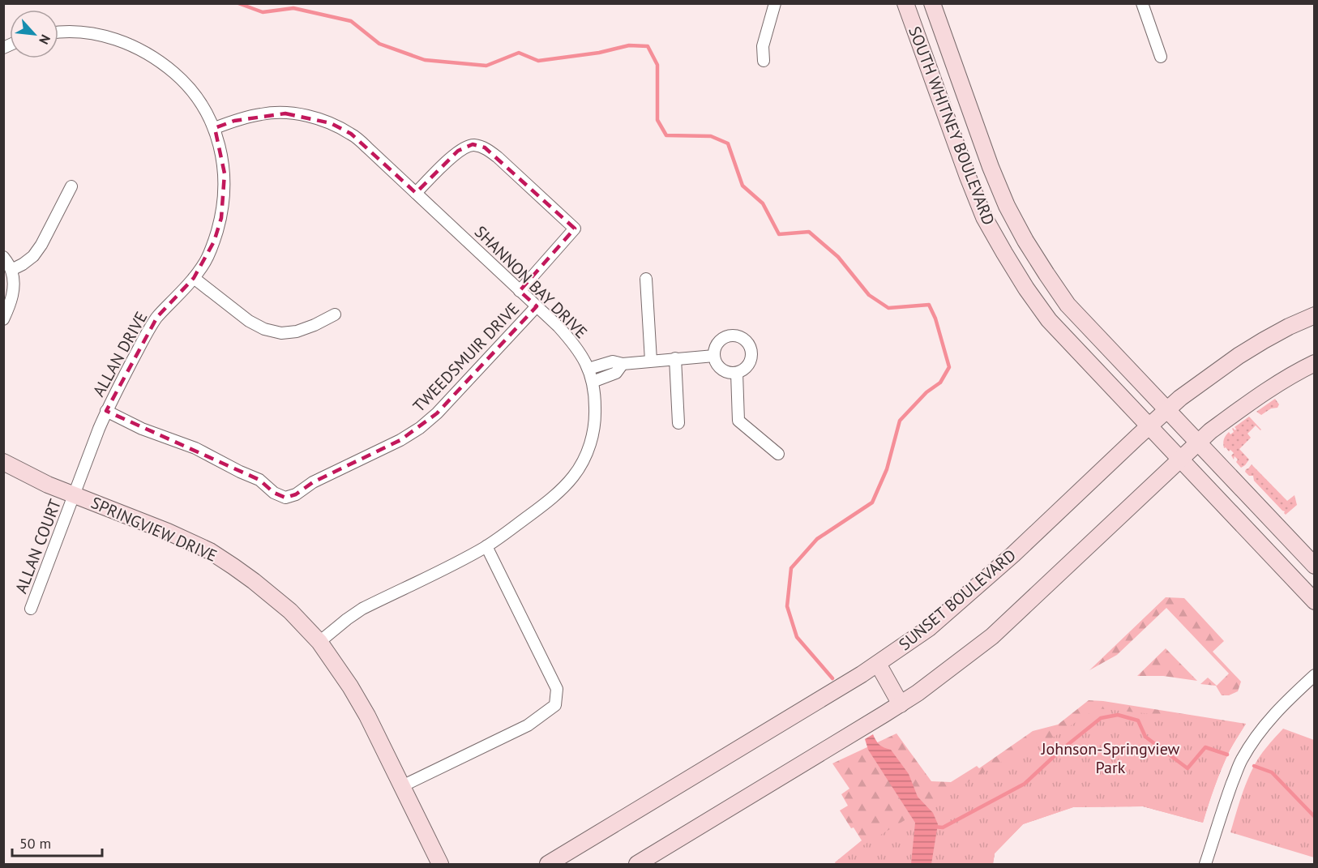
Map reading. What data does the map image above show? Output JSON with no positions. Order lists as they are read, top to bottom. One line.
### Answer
{"streets":{"street":["SOUTH WHITNEY BOULEVARD","SHANNON BAY DRIVE","ALLAN DRIVE","TWEEDSMUIR DRIVE","SPRINGVIEW DRIVE","ALLAN COURT","SUNSET BOULEVARD"]},"crossings":[["SOUTH WHITNEY BOULEVARD","SUNSET BOULEVARD"],["SHANNON BAY DRIVE","ALLAN DRIVE"],["SHANNON BAY DRIVE","TWEEDSMUIR DRIVE"],["SHANNON BAY DRIVE","SPRINGVIEW DRIVE"],["ALLAN DRIVE","TWEEDSMUIR DRIVE"],["ALLAN DRIVE","SPRINGVIEW DRIVE"],["ALLAN DRIVE","ALLAN COURT"],["SPRINGVIEW DRIVE","ALLAN COURT"]],"parks":["Johnson-Springview Park"],"scale_bar":"50 m","north":"bottom right"}
